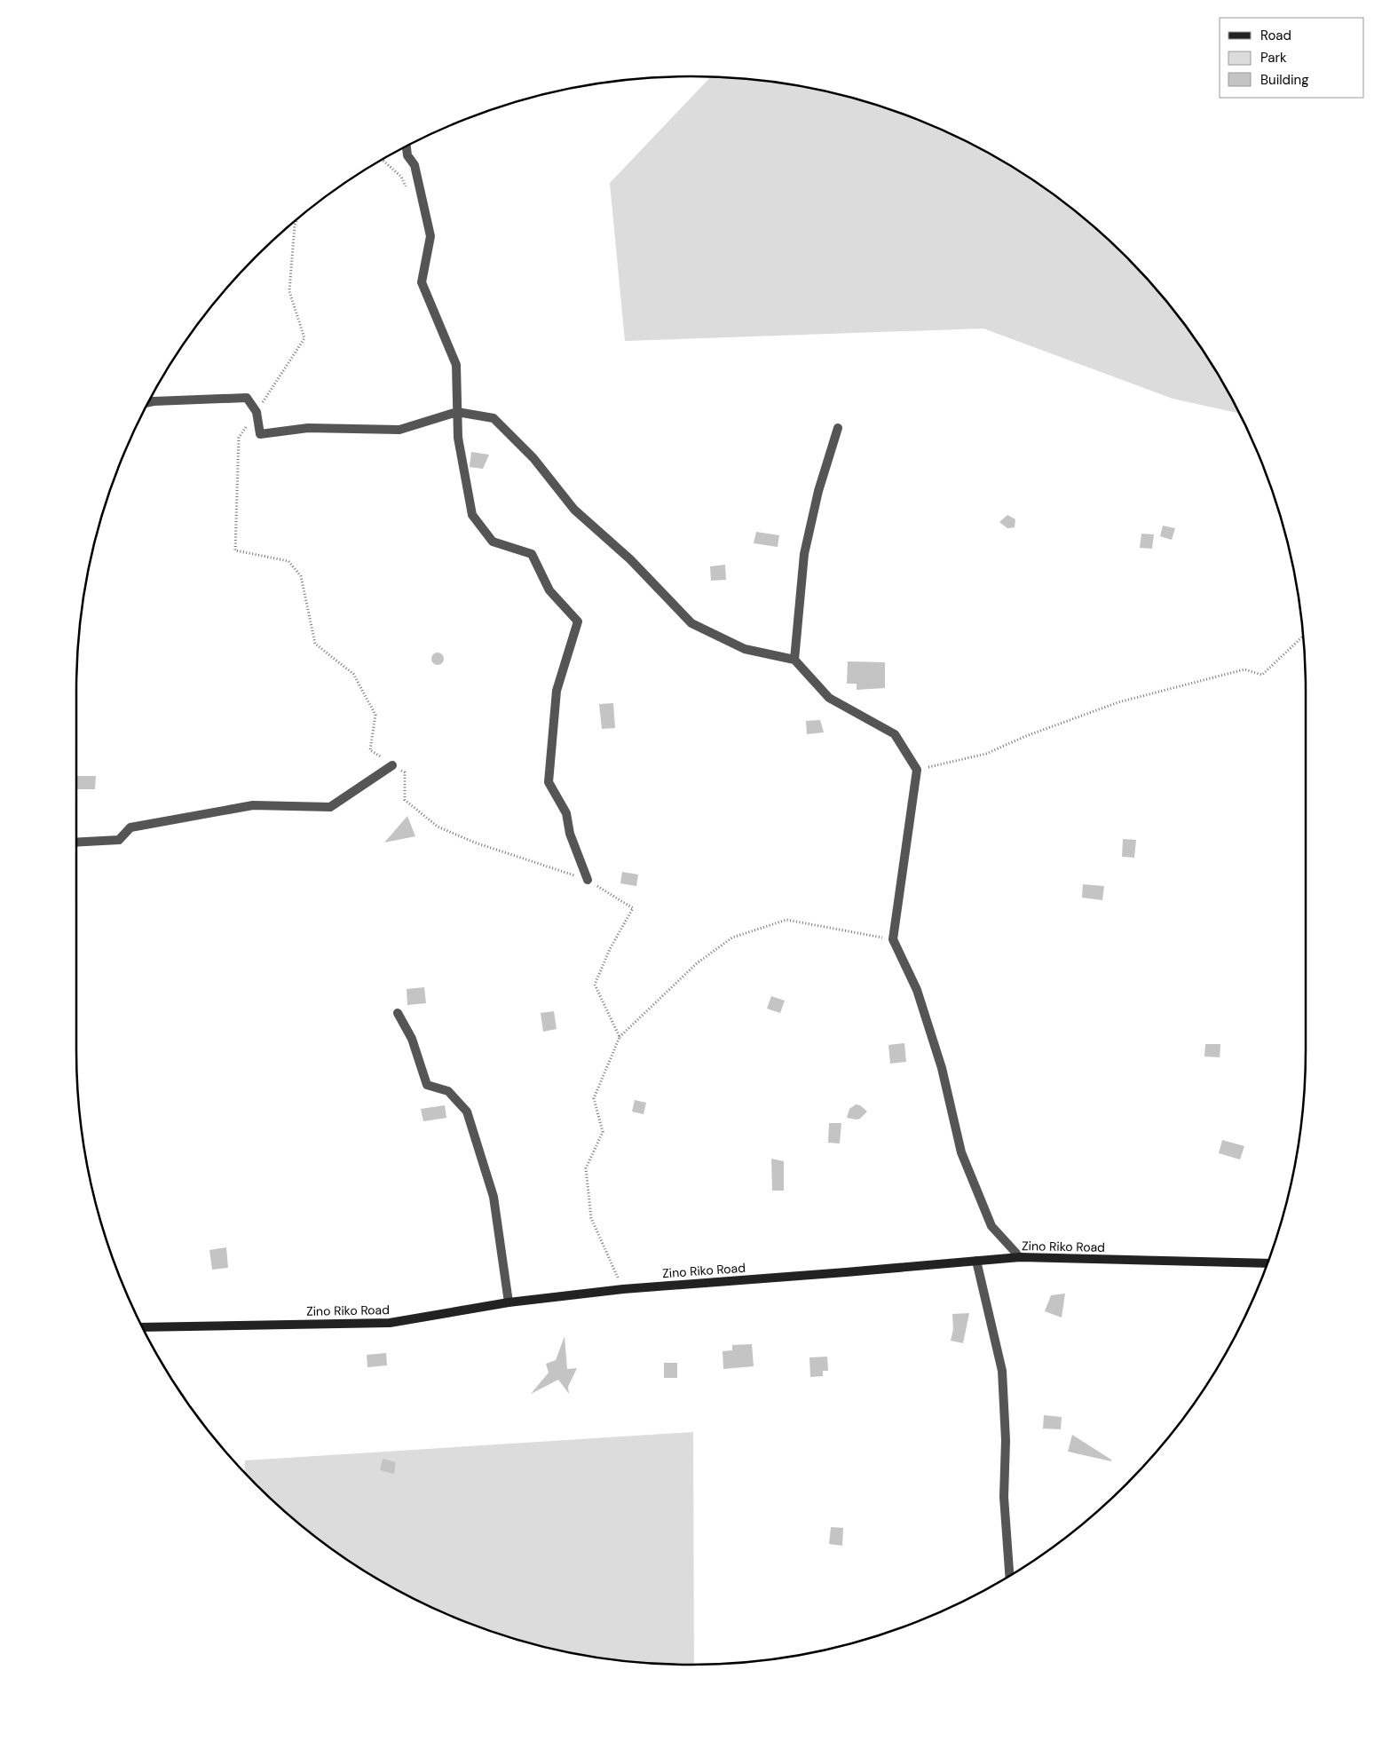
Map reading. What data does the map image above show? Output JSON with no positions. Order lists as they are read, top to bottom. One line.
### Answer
{"streets":{"street":["Zino Riko Road"]},"legend":["Road","Park","Building"]}
